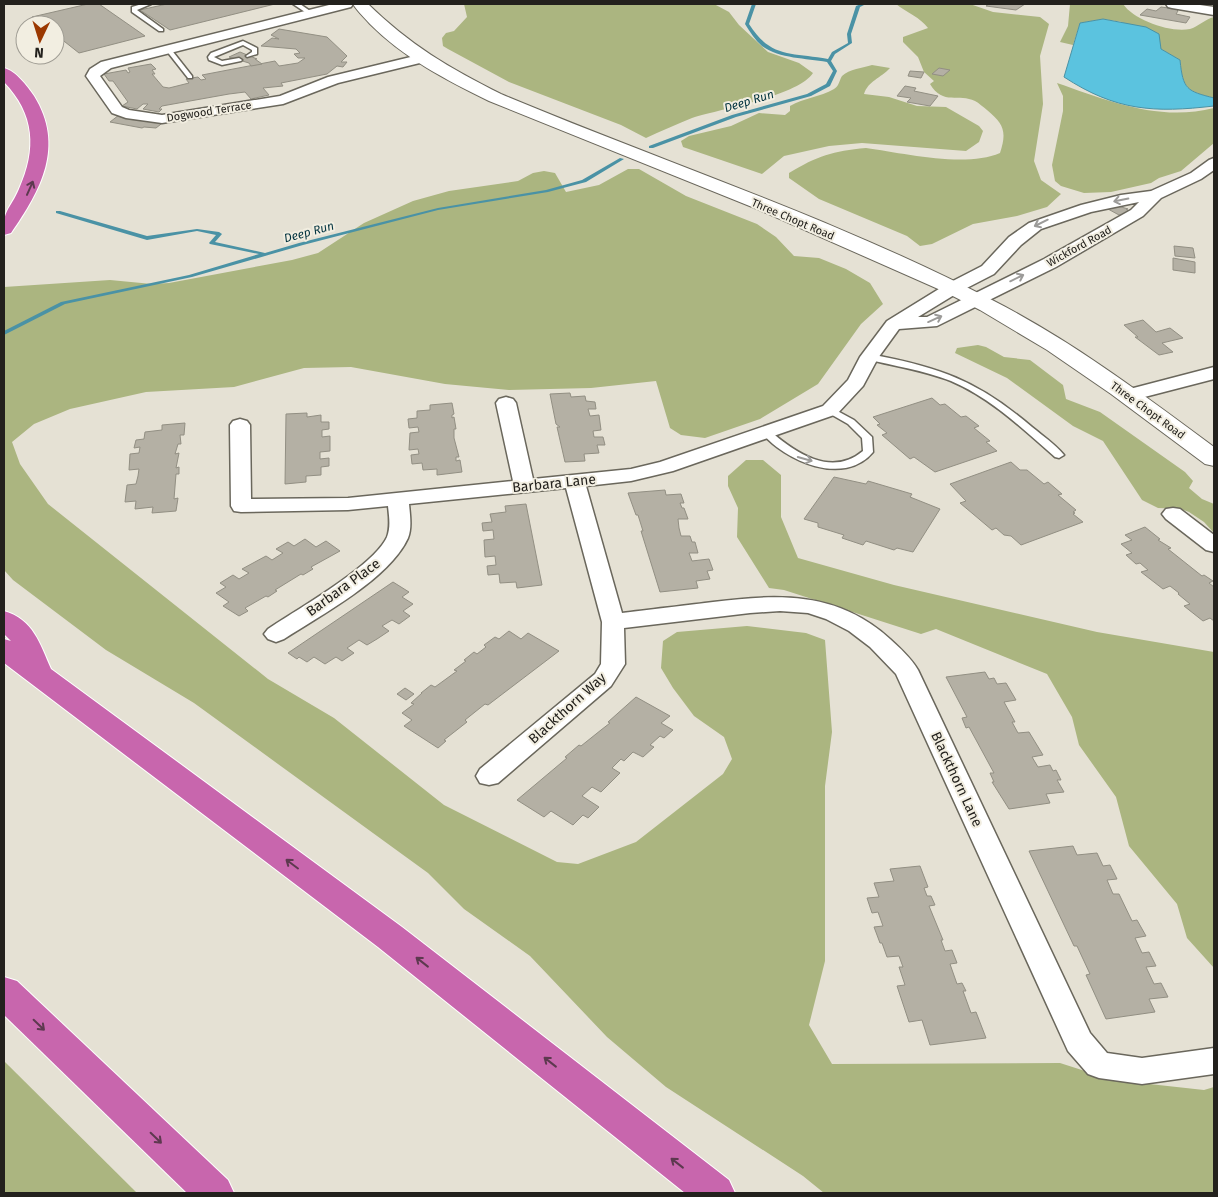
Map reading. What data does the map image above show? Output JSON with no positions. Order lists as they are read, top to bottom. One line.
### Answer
{"streets":{"main road":["Three Chopt Road"],"street":["Dogwood Terrace","Wickford Road","Barbara Lane","Barbara Place","Blackthorn Way","Blackthorn Lane"]},"crossings":[["Dogwood Terrace","Three Chopt Road"],["Three Chopt Road","Wickford Road"],["Three Chopt Road","Barbara Lane"],["Barbara Lane","Barbara Place"],["Barbara Lane","Blackthorn Way"],["Blackthorn Way","Blackthorn Lane"]],"water":["Deep Run"],"north":"bottom"}
